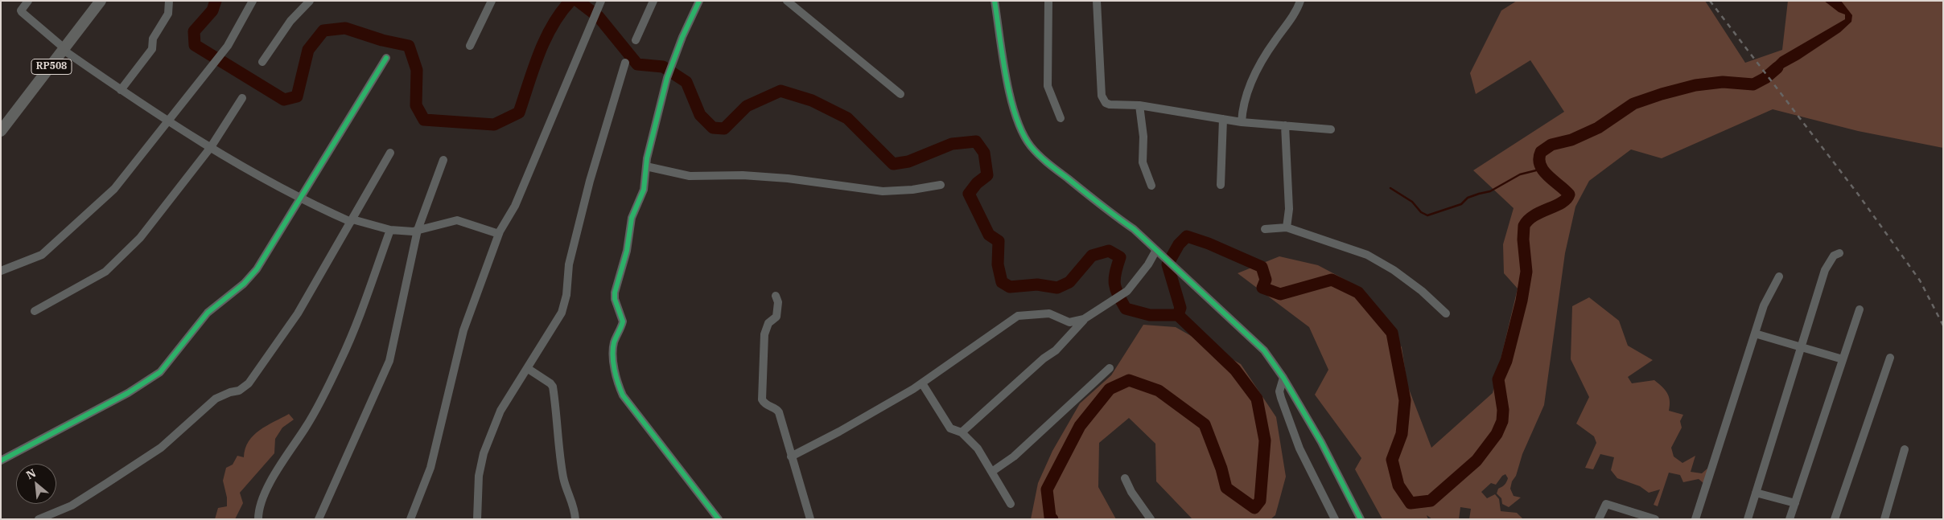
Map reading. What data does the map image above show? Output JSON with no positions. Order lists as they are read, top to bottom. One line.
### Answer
{"streets":{"main road":["RP508"]},"north":"top left"}
